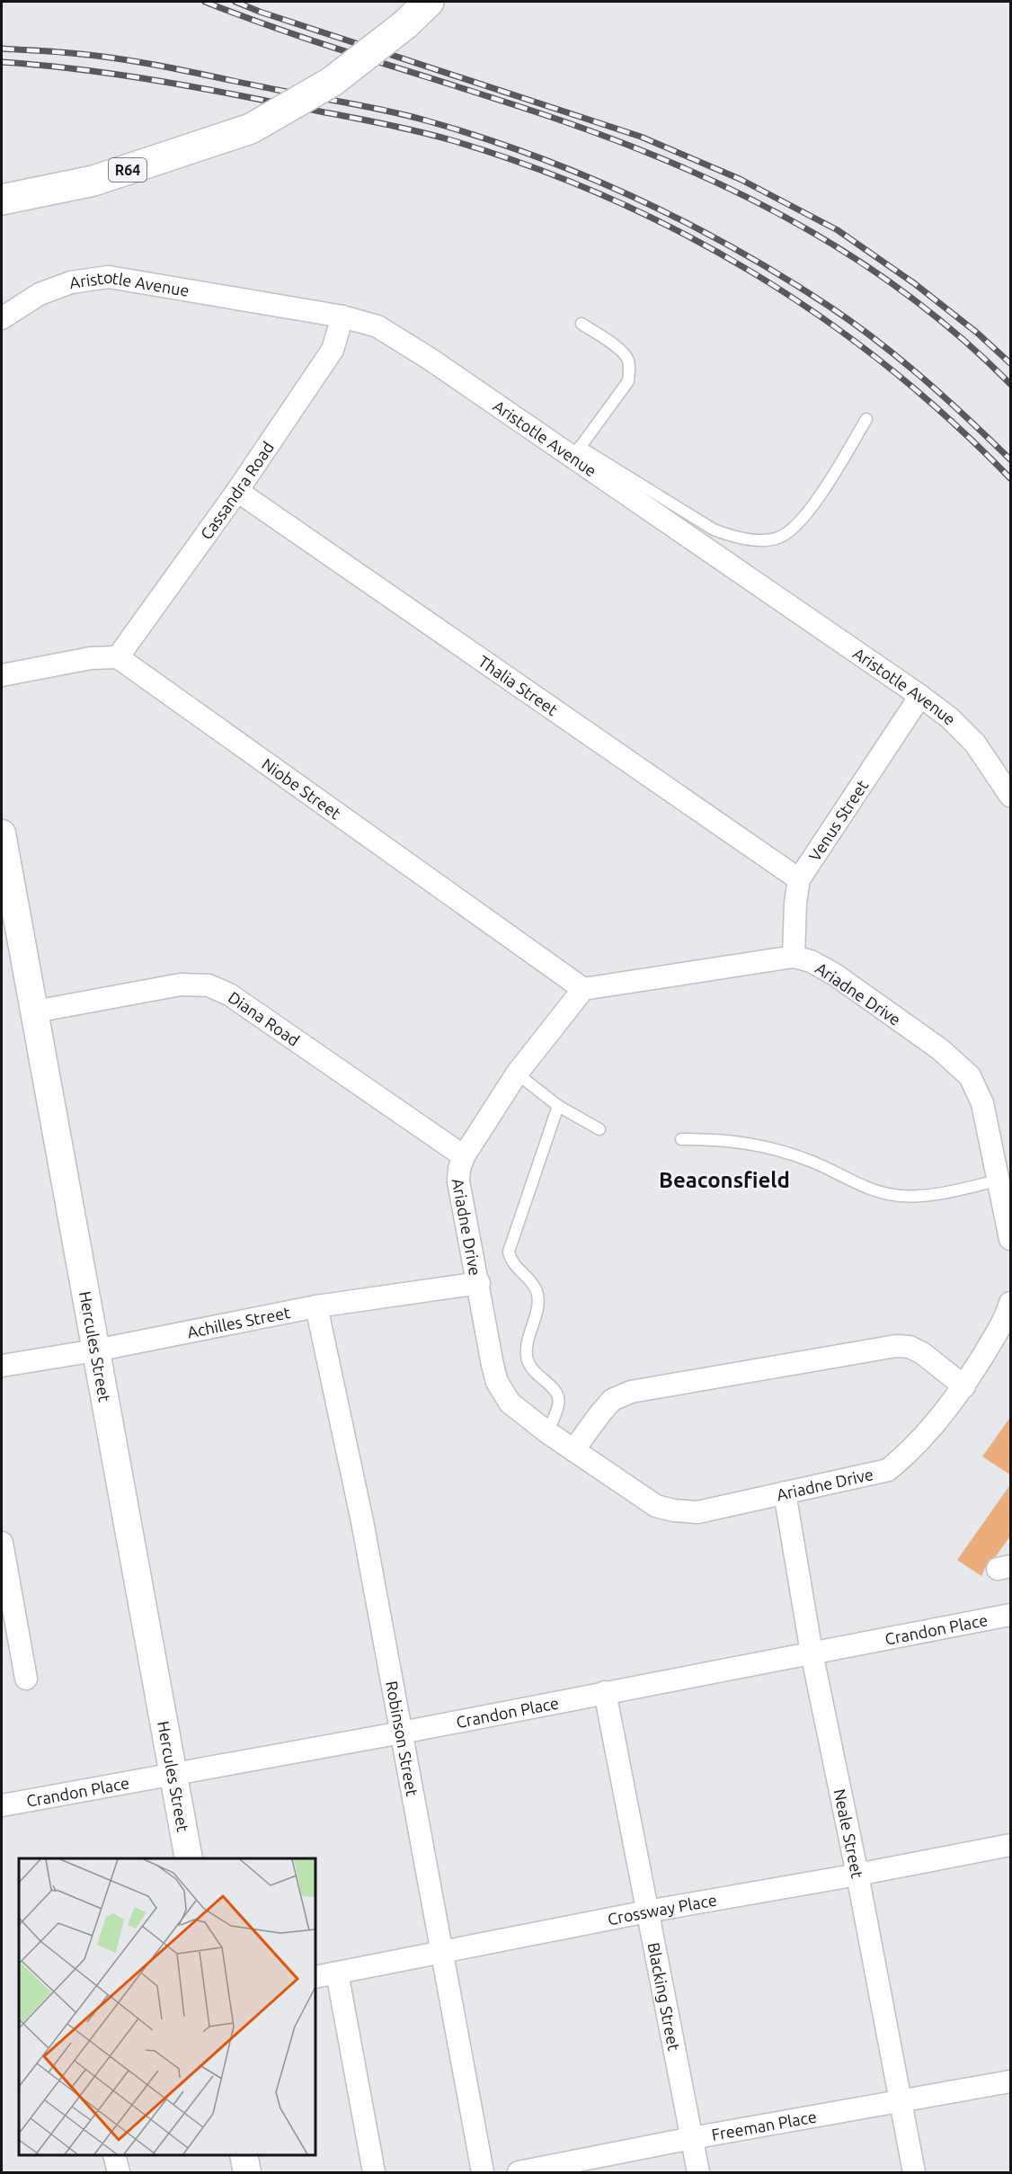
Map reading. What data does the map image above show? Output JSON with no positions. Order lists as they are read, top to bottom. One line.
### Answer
{"streets":{"main road":["R64"],"street":["Aristotle Avenue","Cassandra Road","Thalia Street","Niobe Street","Venus Street","Ariadne Drive","Diana Road","Achilles Street","Hercules Street","Crandon Place","Robinson Street","Neale Street","Crossway Place","Blacking Street","Freeman Place"]},"crossings":[["Aristotle Avenue","Cassandra Road"],["Aristotle Avenue","Venus Street"],["Cassandra Road","Thalia Street"],["Cassandra Road","Niobe Street"],["Thalia Street","Venus Street"],["Niobe Street","Ariadne Drive"],["Venus Street","Ariadne Drive"],["Ariadne Drive","Diana Road"],["Ariadne Drive","Achilles Street"],["Ariadne Drive","Neale Street"],["Diana Road","Hercules Street"],["Achilles Street","Hercules Street"],["Achilles Street","Robinson Street"],["Hercules Street","Crandon Place"],["Crandon Place","Robinson Street"],["Crandon Place","Neale Street"],["Crandon Place","Blacking Street"],["Robinson Street","Crossway Place"],["Neale Street","Crossway Place"],["Neale Street","Freeman Place"],["Crossway Place","Blacking Street"],["Blacking Street","Freeman Place"]],"districts":["Beaconsfield"]}
